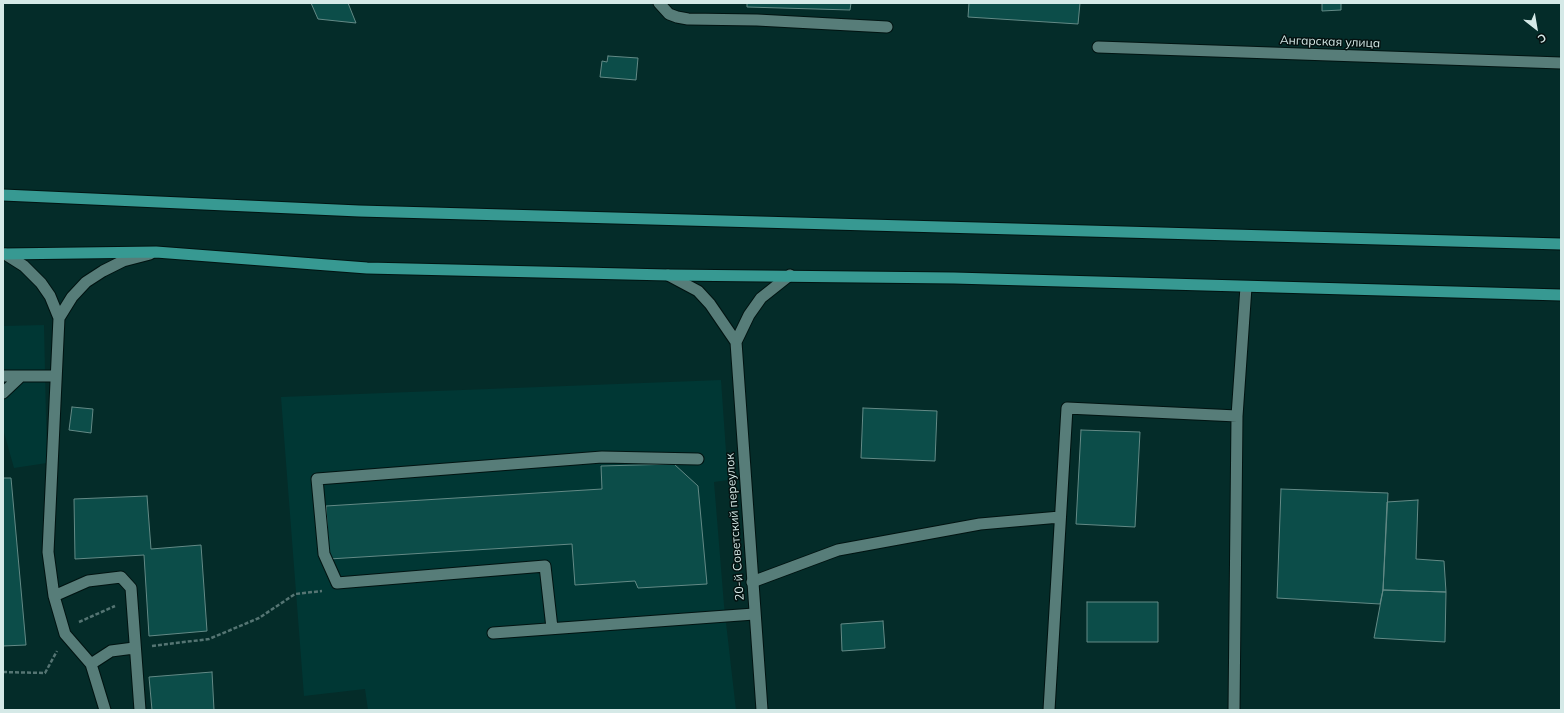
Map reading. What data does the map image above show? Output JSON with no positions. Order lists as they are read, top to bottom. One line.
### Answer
{"streets":{"street":["Ангарская улица","20-й Советский переулок"]},"north":"bottom right"}
